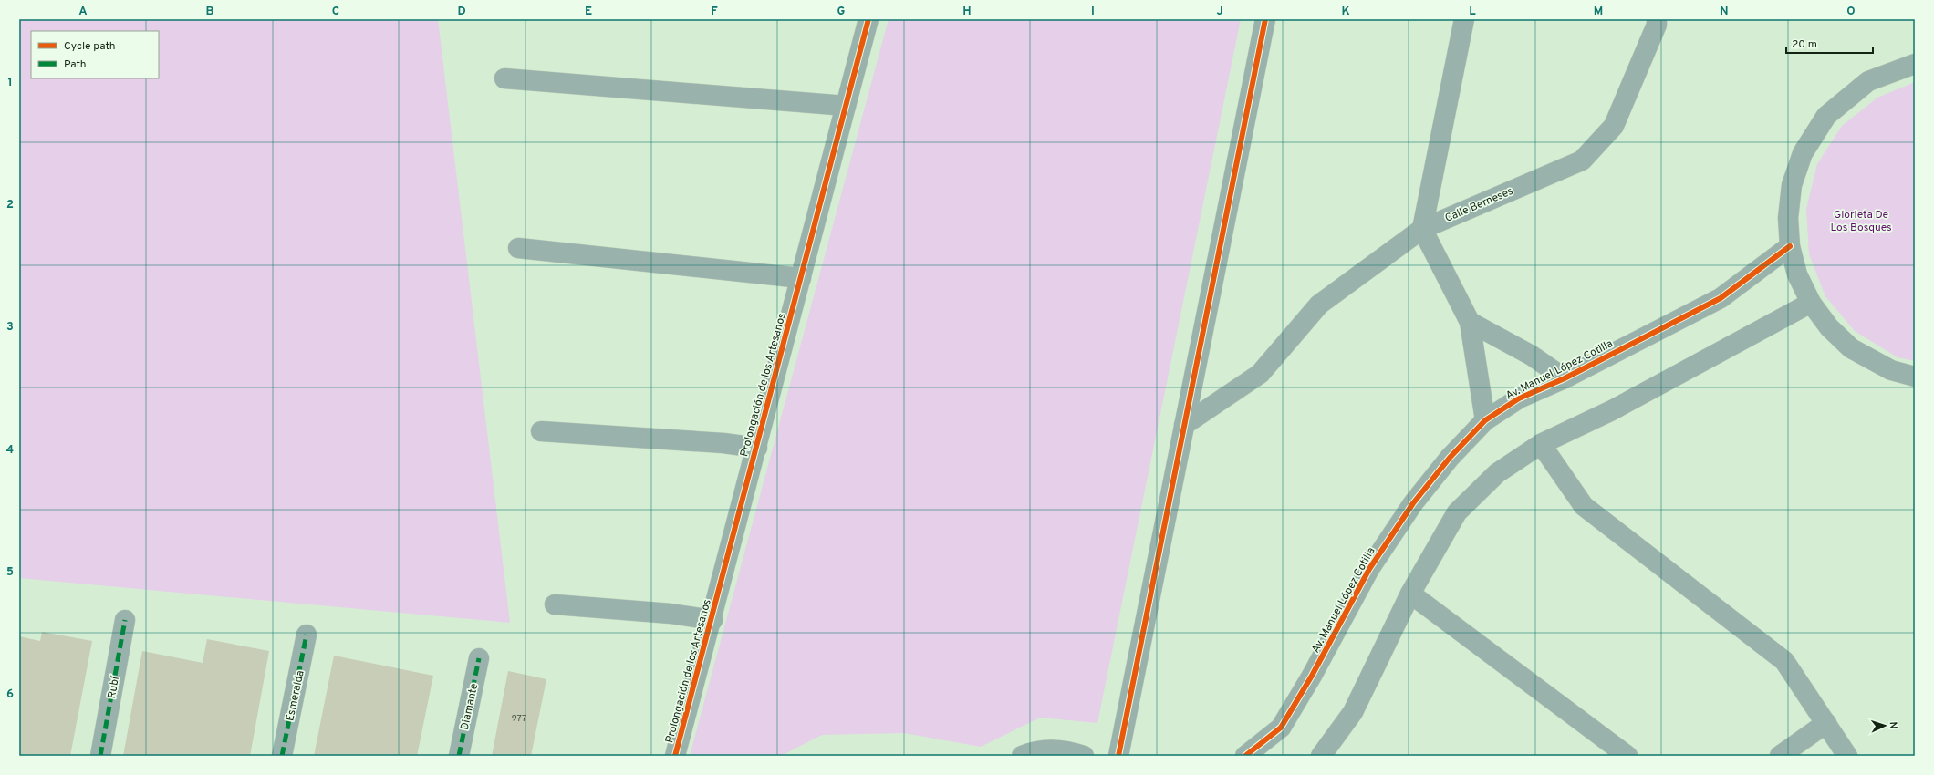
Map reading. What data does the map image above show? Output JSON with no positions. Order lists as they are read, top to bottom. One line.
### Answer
{"streets":{"street":["Calle Berneses","Av. Manuel López Cotilla","Prolongación de los Artesanos","Rubí","Esmeralda","Diamante"]},"parks":["Glorieta De Los Bosques"],"house_numbers":["977"],"legend":["Cycle path","Path"],"scale_bar":"20 m","north":"right","grid":{"columns":["A","B","C","D","E","F","G","H","I","J","K","L","M","N","O"],"rows":["1","2","3","4","5","6"]}}
